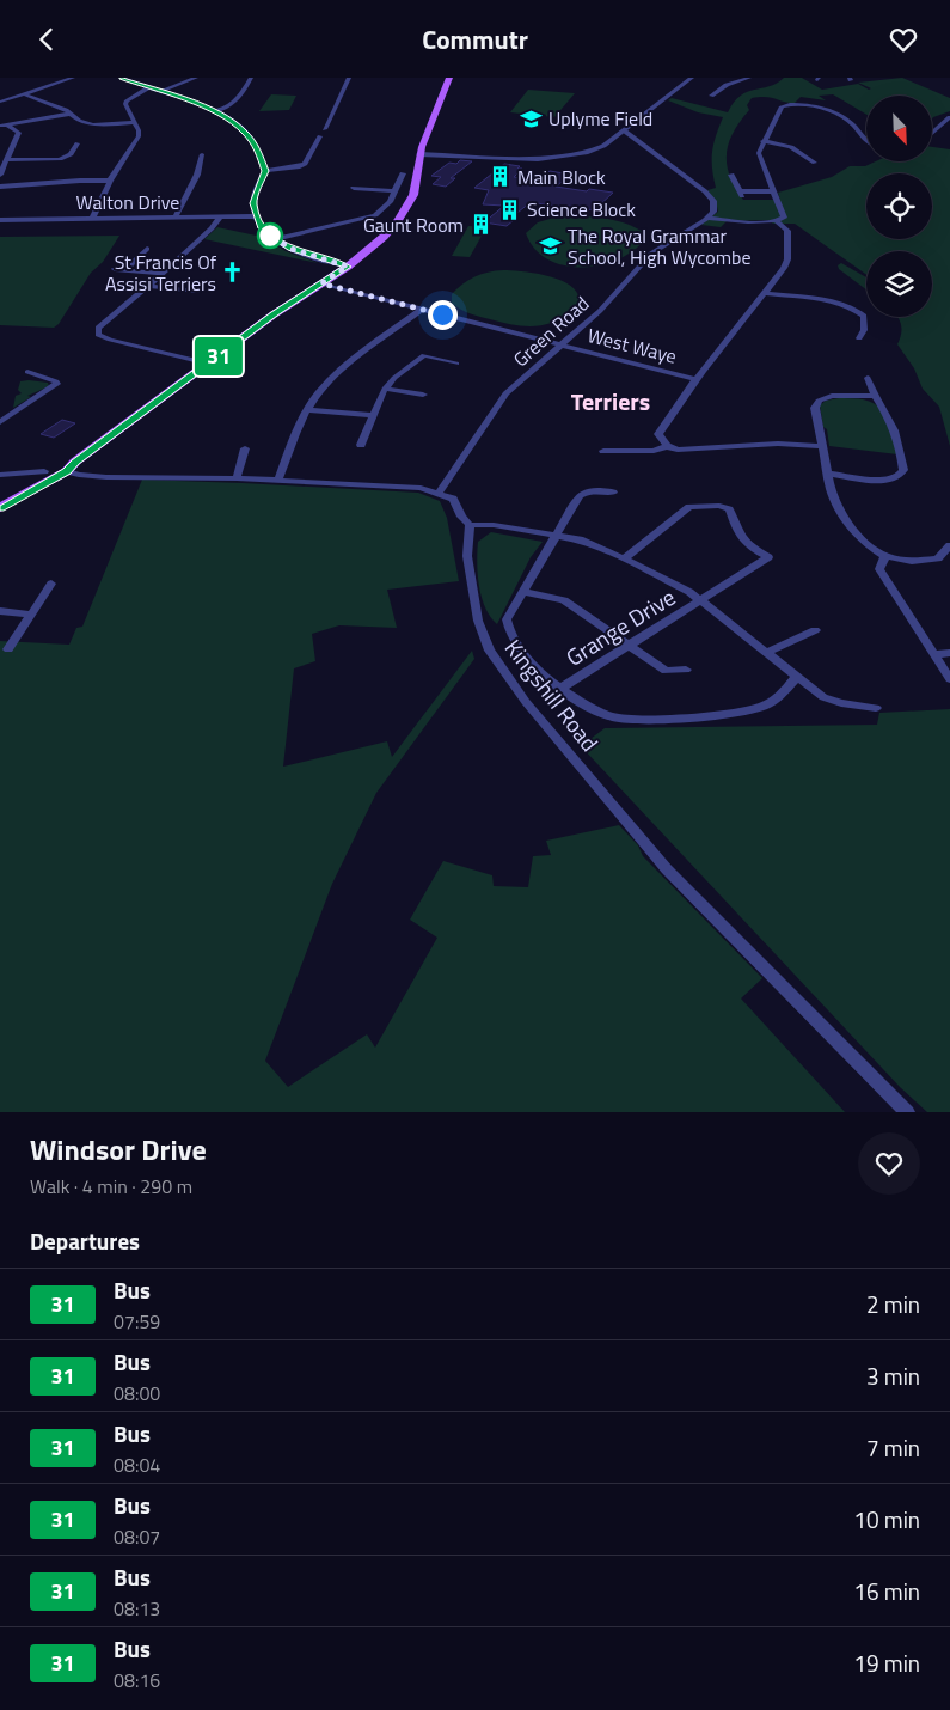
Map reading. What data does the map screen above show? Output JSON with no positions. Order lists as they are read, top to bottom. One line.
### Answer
{"streets":{"street":["Walton Drive","Green Road","West Waye","Grange Drive","Kingshill Road"]},"crossings":[["Green Road","West Waye"]],"districts":["Terriers"],"places":{"school or university":["Uplyme Field","The Royal Grammar School, High Wycombe"],"building":["Main Block","Science Block","Gaunt Room"],"church":["St Francis Of Assisi Terriers"]},"lines":["bus line 31"],"north":"bottom right","page":{"header":"Commutr","on_map":"31","heading":[["Windsor Drive","Walk · 4 min · 290 m"],"Departures"],"list":[{"mark":"31","name":"Bus","note":"07:59","value":"2 min"},{"mark":"31","name":"Bus","note":"08:00","value":"3 min"},{"mark":"31","name":"Bus","note":"08:04","value":"7 min"},{"mark":"31","name":"Bus","note":"08:07","value":"10 min"},{"mark":"31","name":"Bus","note":"08:13","value":"16 min"},{"mark":"31","name":"Bus","note":"08:16","value":"19 min"}]}}
